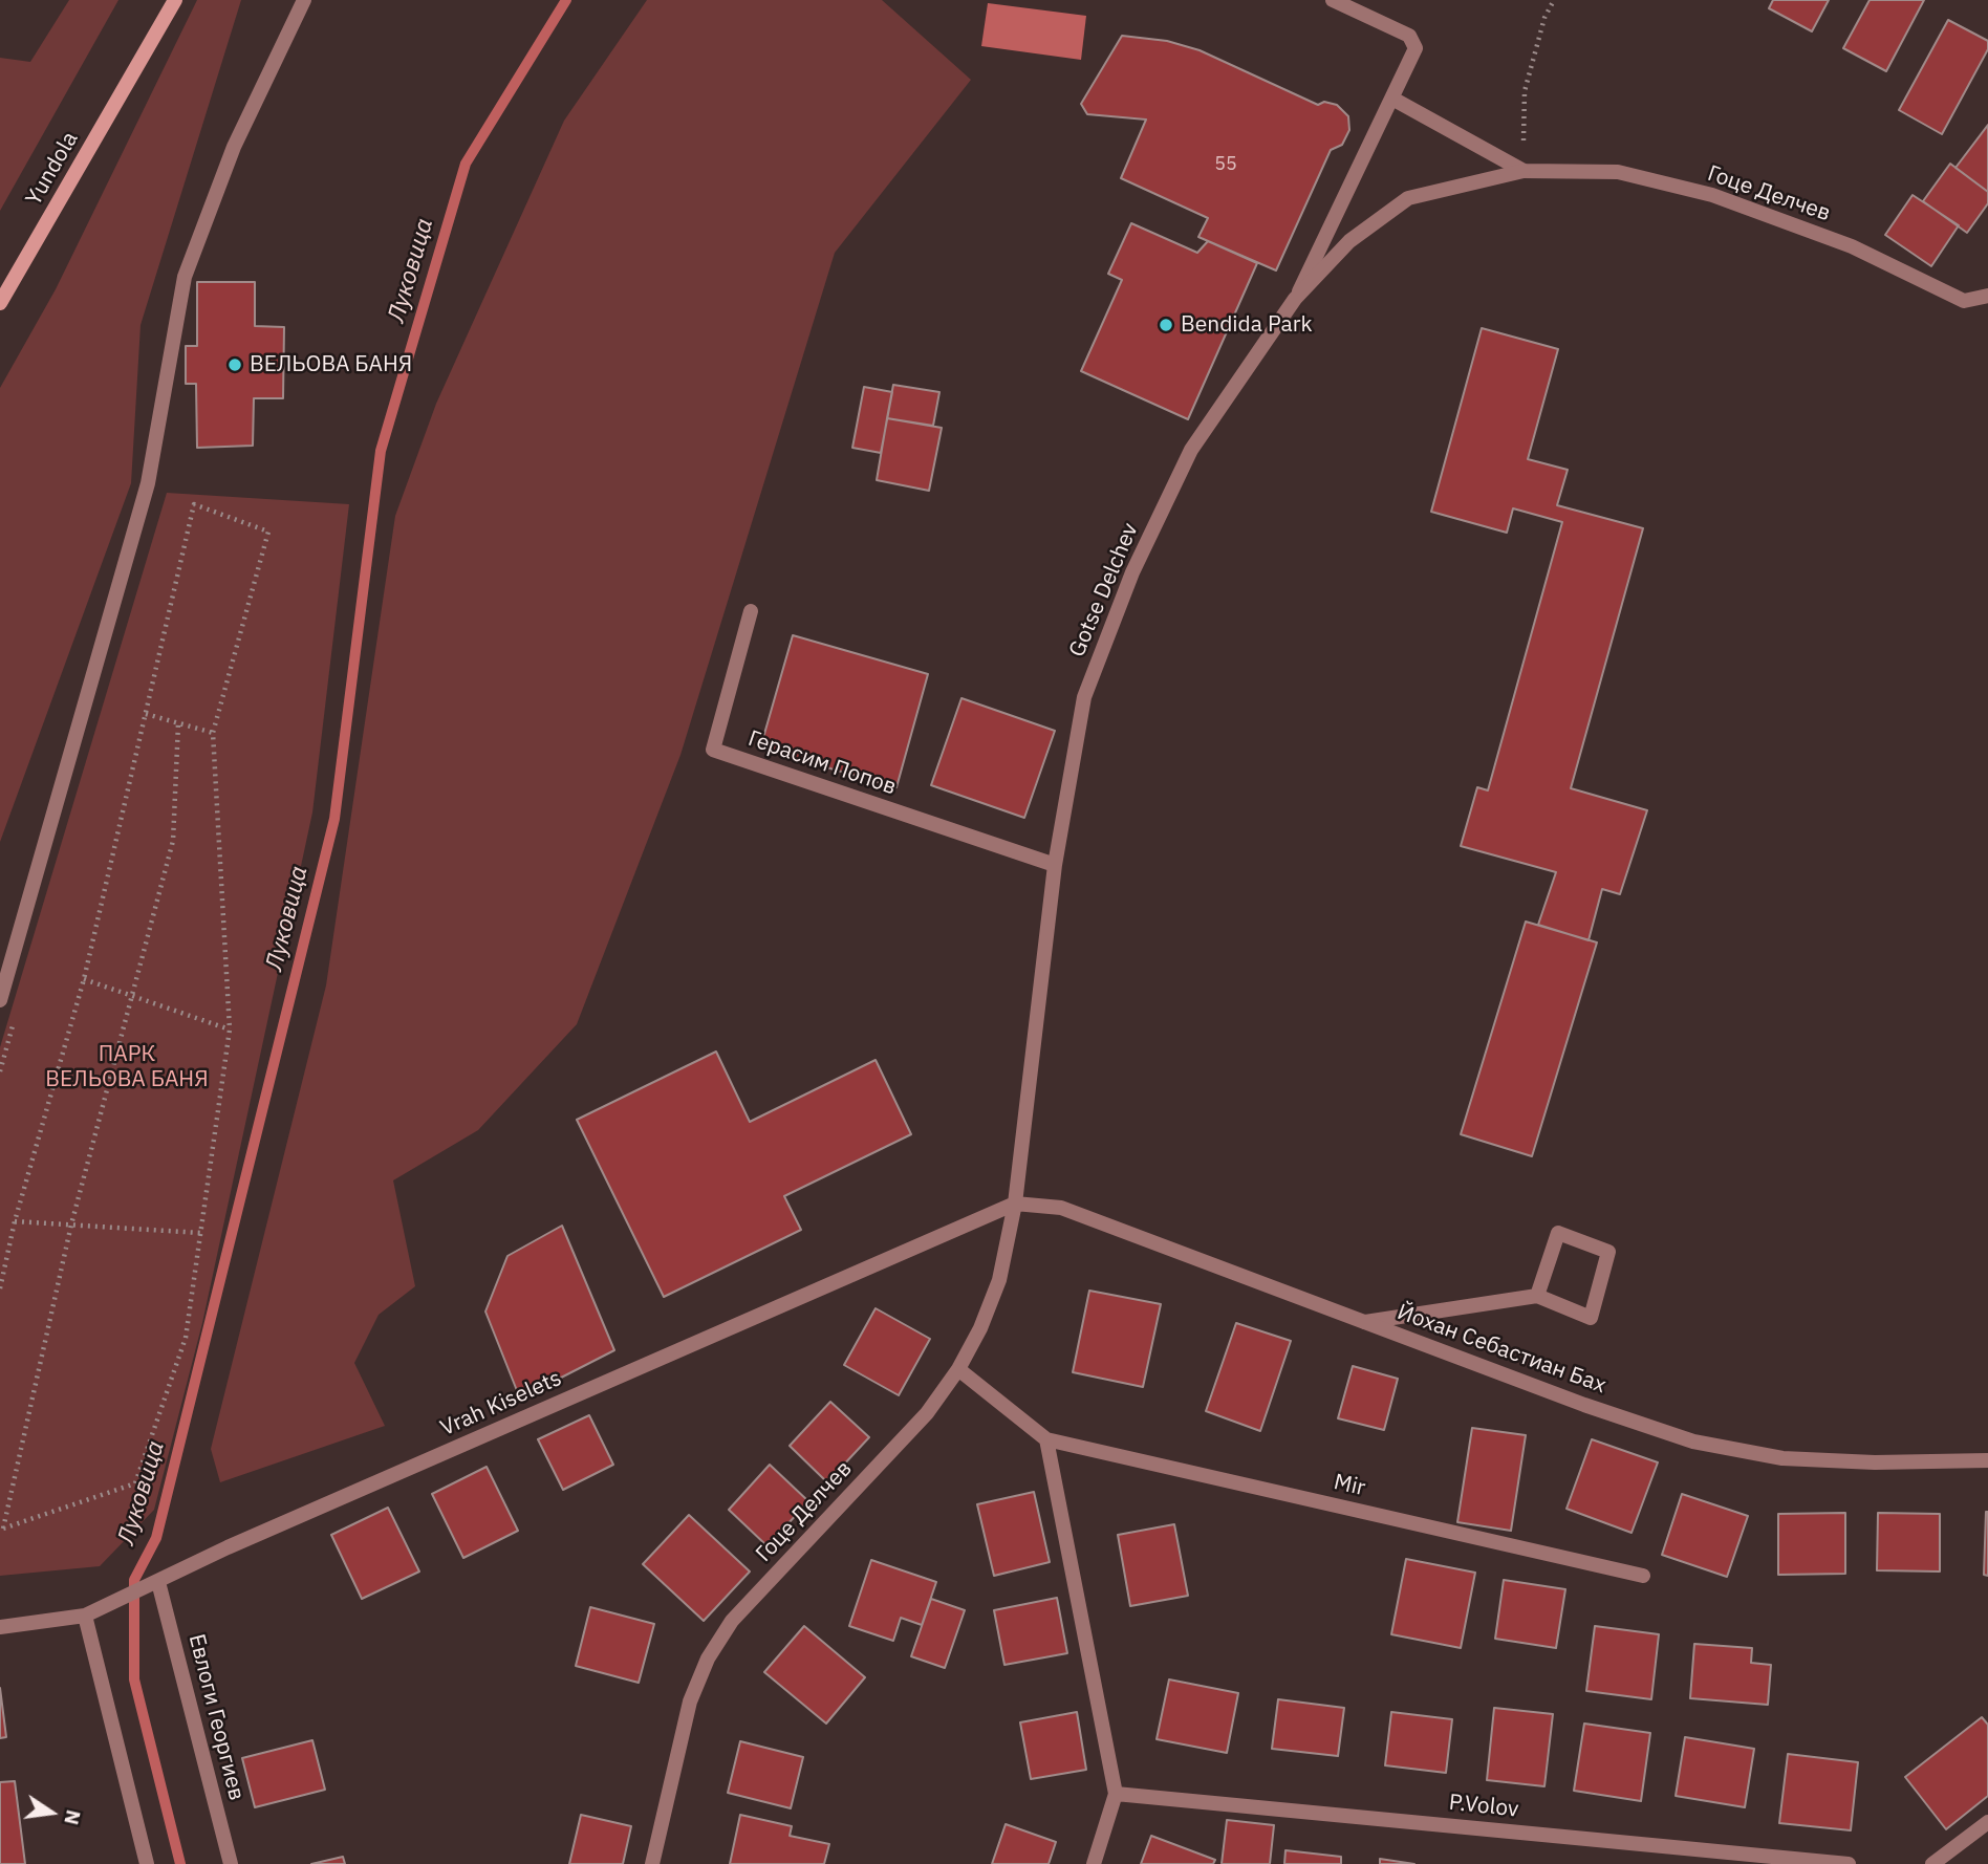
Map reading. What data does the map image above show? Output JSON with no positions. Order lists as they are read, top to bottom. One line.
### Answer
{"streets":{"main road":["Yundola"],"street":["Гоце Делчев","Gotse Delchev","Герасим Попов","Йохан Себастиан Бах","Vrah Kiselets","Mir","Евлоги Георгиев","P.Volov"]},"crossings":[["Гоце Делчев","Gotse Delchev"],["Гоце Делчев","Йохан Себастиан Бах"],["Гоце Делчев","Vrah Kiselets"],["Гоце Делчев","Mir"],["Gotse Delchev","Герасим Попов"],["Gotse Delchev","Йохан Себастиан Бах"],["Gotse Delchev","Vrah Kiselets"],["Йохан Себастиан Бах","Vrah Kiselets"],["Vrah Kiselets","Евлоги Георгиев"]],"water":["Луковица"],"parks":["ПАРК ВЕЛЬОВА БАНЯ"],"places":["Bendida Park","ВЕЛЬОВА БАНЯ"],"house_numbers":["55"],"north":"right"}
